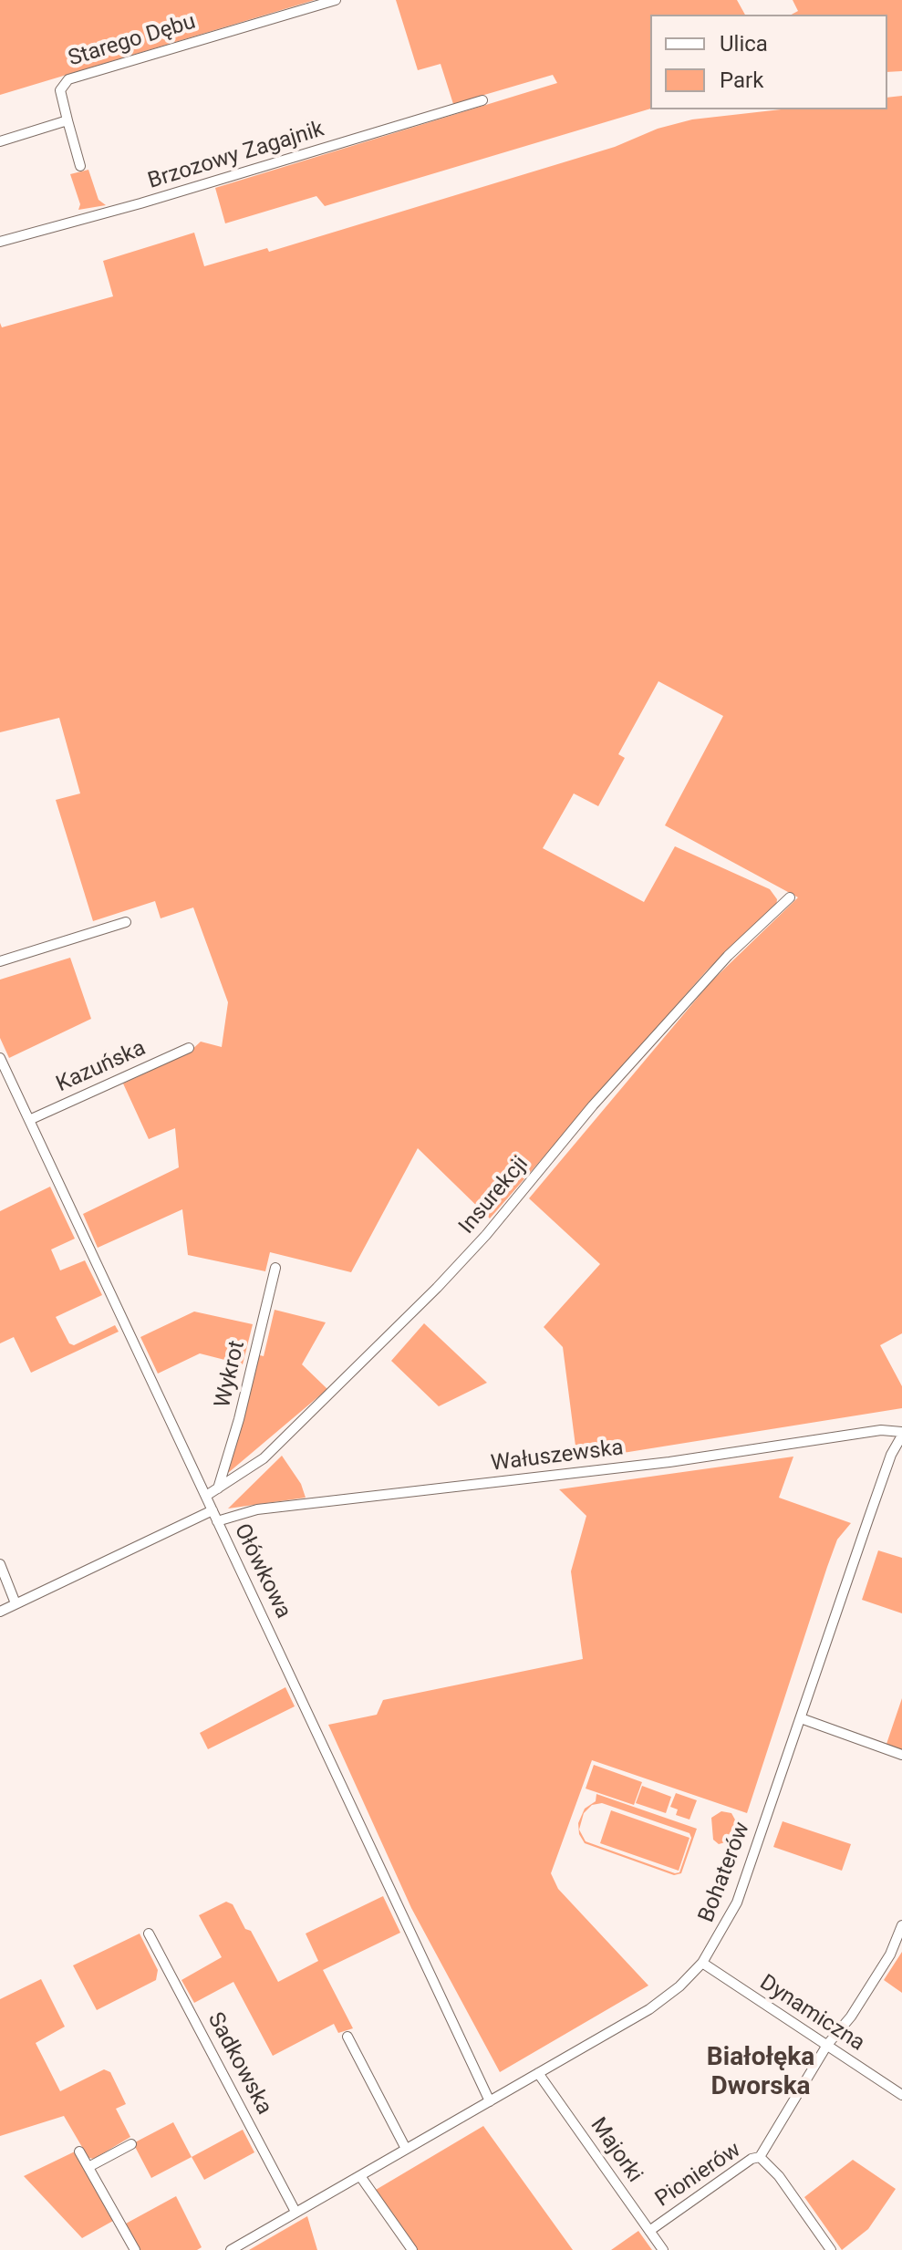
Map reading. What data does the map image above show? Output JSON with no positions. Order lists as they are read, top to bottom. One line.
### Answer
{"streets":{"street":["Starego Dębu","Brzozowy Zagajnik","Kazuńska","Insurekcji","Wykrot","Wałuszewska","Ołówkowa","Bohaterów","Dynamiczna","Sadkowska","Majorki","Pionierów"]},"crossings":[["Kazuńska","Ołówkowa"],["Insurekcji","Wykrot"],["Insurekcji","Ołówkowa"],["Wałuszewska","Ołówkowa"],["Wałuszewska","Bohaterów"],["Ołówkowa","Bohaterów"],["Bohaterów","Dynamiczna"],["Bohaterów","Sadkowska"],["Bohaterów","Majorki"],["Dynamiczna","Pionierów"],["Majorki","Pionierów"]],"districts":["Białołęka Dworska"],"legend":["Ulica","Park"]}
